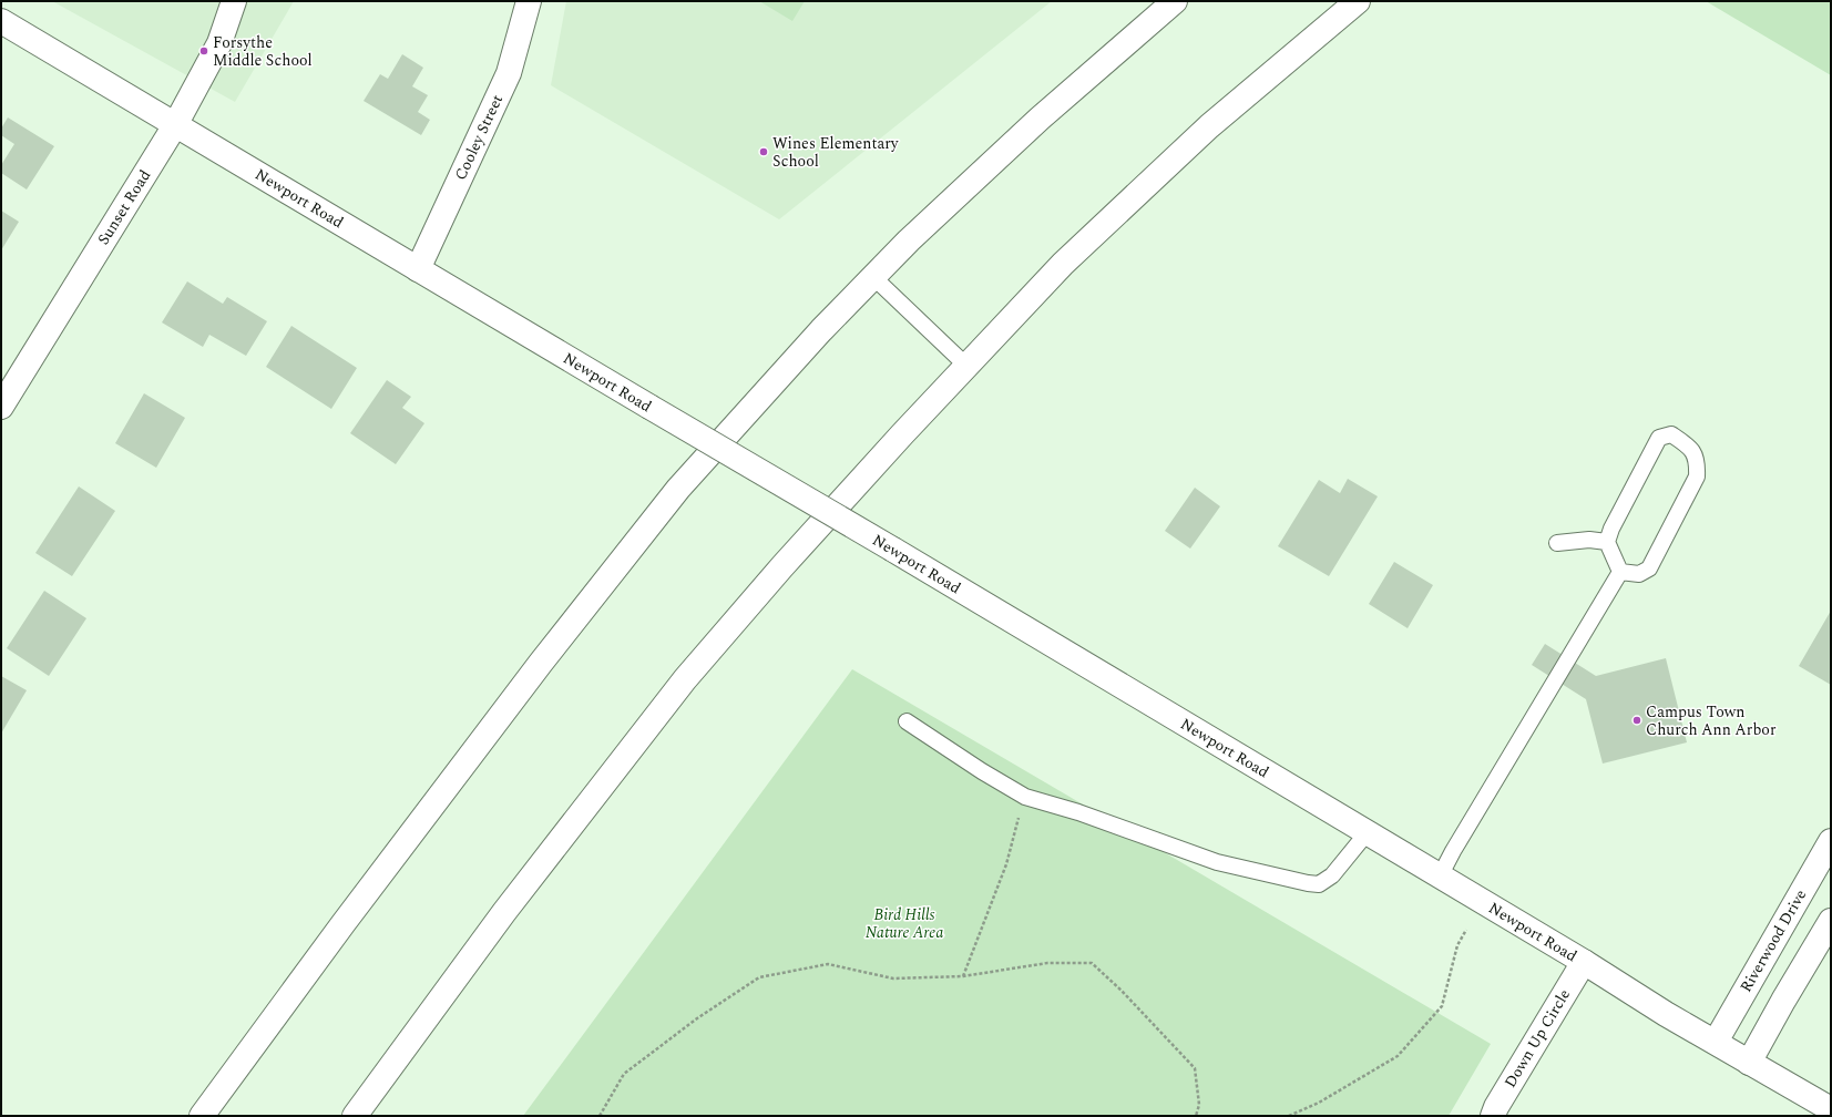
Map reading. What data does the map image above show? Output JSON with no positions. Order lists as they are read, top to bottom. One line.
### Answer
{"streets":{"main road":["Cooley Street","Newport Road","Sunset Road","Riverwood Drive","Down Up Circle"]},"crossings":[["Cooley Street","Newport Road"],["Newport Road","Sunset Road"],["Newport Road","Riverwood Drive"],["Newport Road","Down Up Circle"]],"parks":["Bird Hills Nature Area"],"places":["Forsythe Middle School","Wines Elementary School","Campus Town Church Ann Arbor"]}
